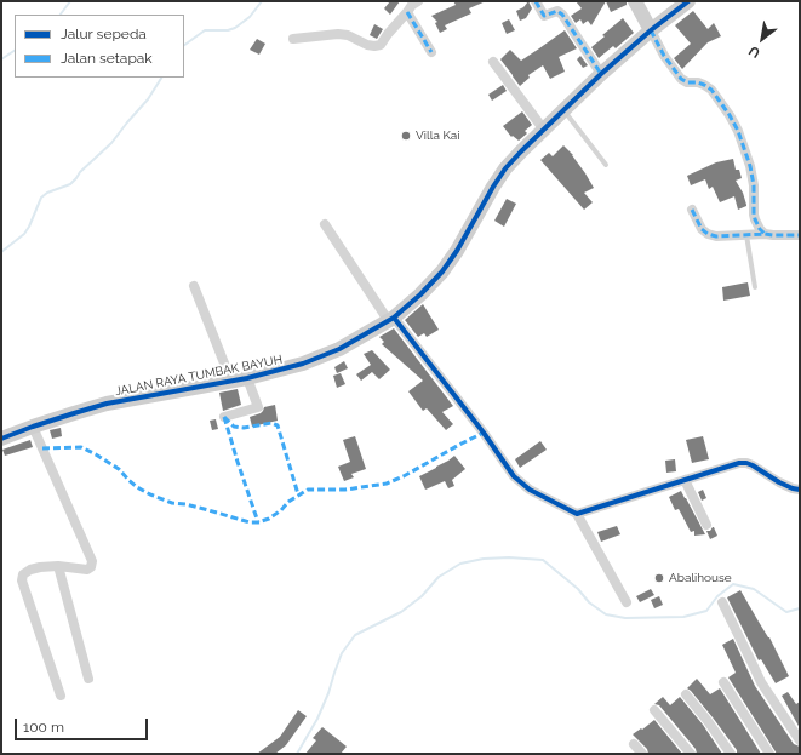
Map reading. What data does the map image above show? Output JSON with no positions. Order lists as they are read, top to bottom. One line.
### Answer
{"streets":{"street":["JALAN RAYA TUMBAK BAYUH"]},"places":["Villa Kai","Abalihouse"],"legend":["Jalur sepeda","Jalan setapak"],"scale_bar":"100 m","north":"bottom left"}
